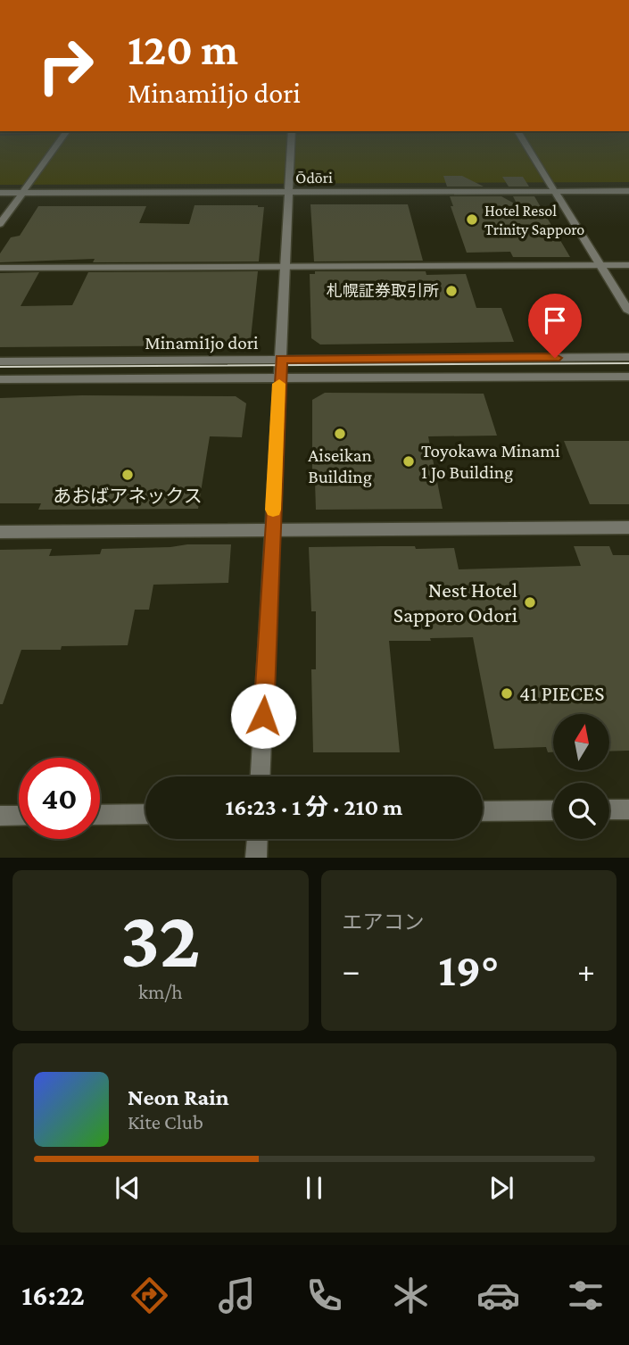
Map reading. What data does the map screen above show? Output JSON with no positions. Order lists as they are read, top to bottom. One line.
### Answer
{"streets":{"street":["Ōdōri","Minami1jo dori"]},"places":["Hotel Resol Trinity Sapporo","札幌証券取引所","Aiseikan Building","Toyokawa Minami 1 Jo Building","あおばアネックス","Nest Hotel Sapporo Odori","41 PIECES"],"north":"top","page":{"turn":["120 m","Minami1jo dori"],"limit":"40","trip":"16:23 · 1 分 · 210 m","tile":[["32","km/h"],"エアコン"],"heat":["−","19°","+"],"song":["Neon Rain","Kite Club"],"tabs":"16:22"}}
